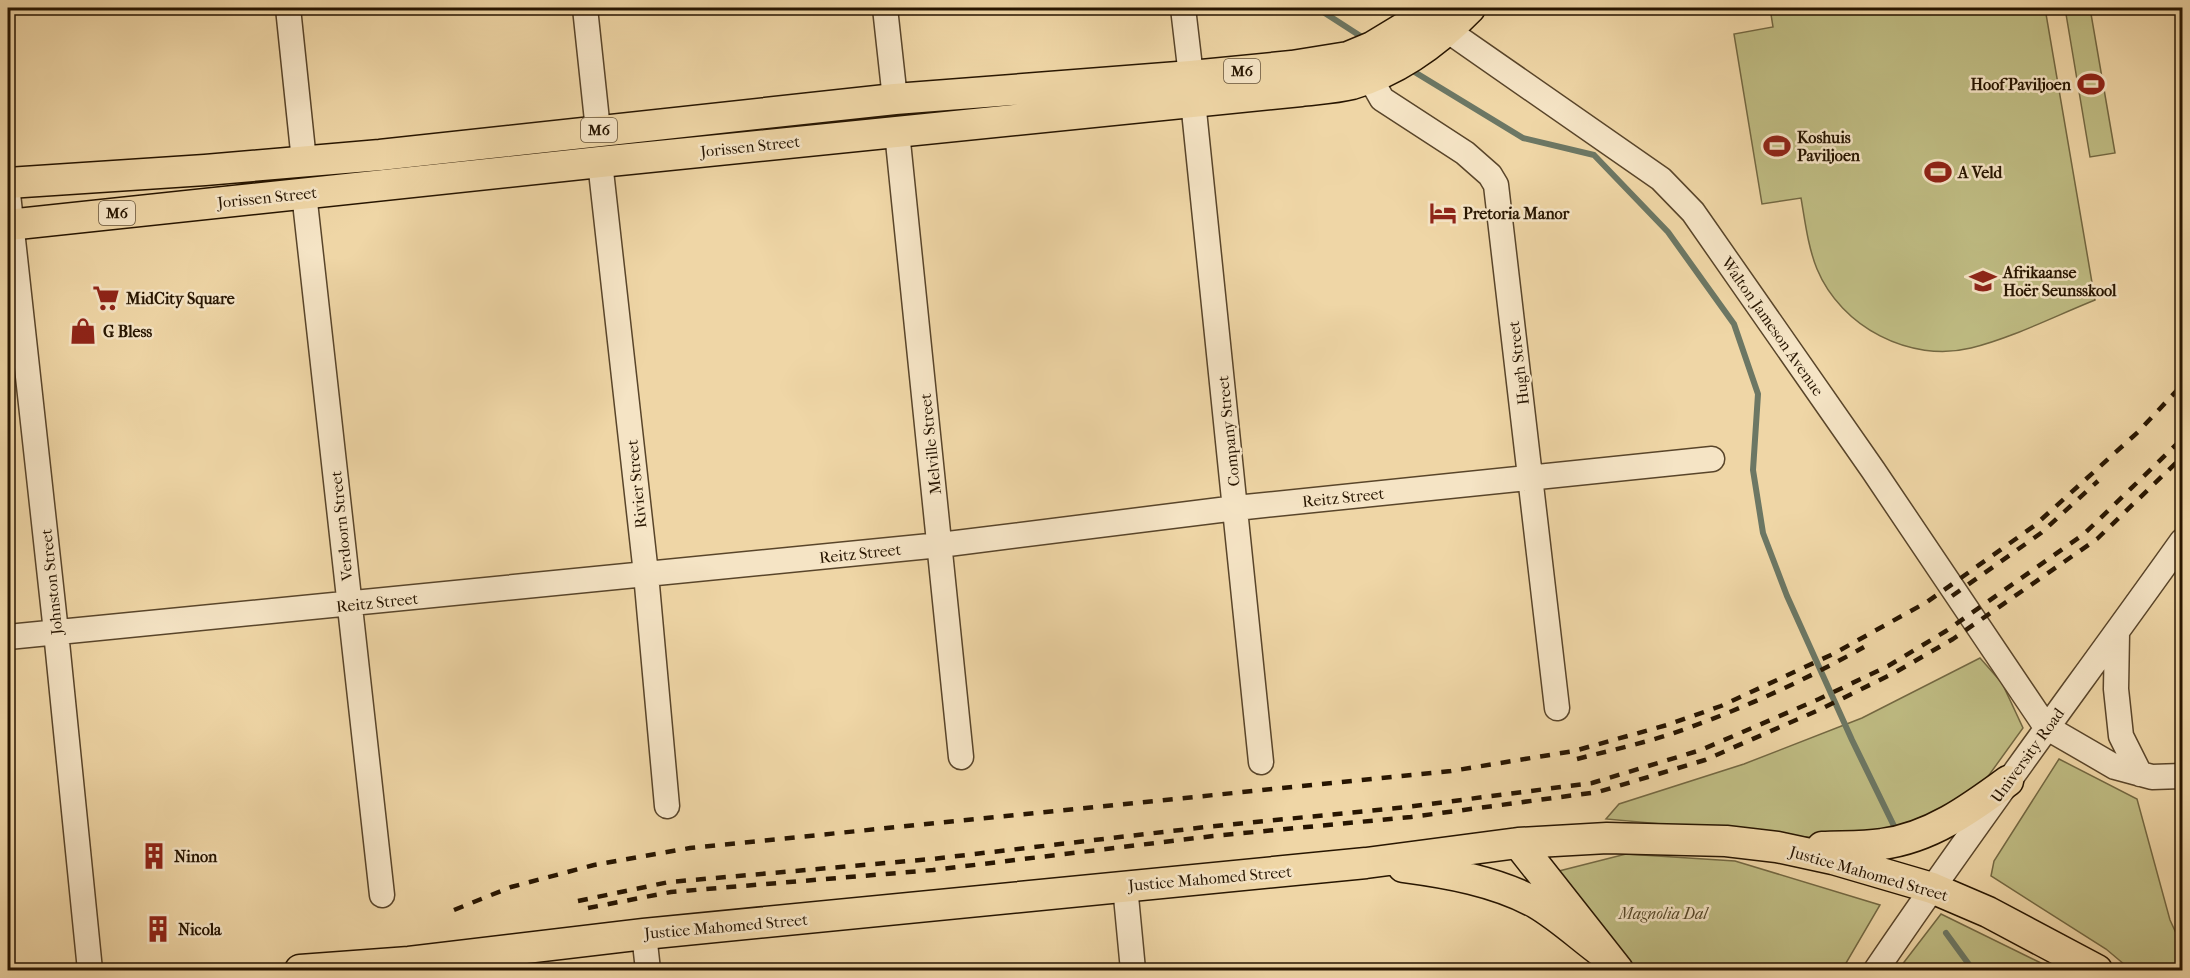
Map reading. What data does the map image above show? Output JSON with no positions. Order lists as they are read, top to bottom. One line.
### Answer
{"streets":{"main road":["M6","Jorissen Street","Justice Mahomed Street"],"street":["Walton Jameson Avenue","Hugh Street","Company Street","Melville Street","Rivier Street","Reitz Street","Verdoorn Street","Johnston Street","University Road"]},"crossings":[["Jorissen Street","Walton Jameson Avenue"],["Jorissen Street","Hugh Street"],["Jorissen Street","Company Street"],["Jorissen Street","Melville Street"],["Jorissen Street","Rivier Street"],["Jorissen Street","Verdoorn Street"],["Jorissen Street","Johnston Street"],["Walton Jameson Avenue","University Road"],["Hugh Street","Reitz Street"],["Company Street","Reitz Street"],["Melville Street","Reitz Street"],["Rivier Street","Reitz Street"],["Reitz Street","Verdoorn Street"],["Reitz Street","Johnston Street"],["University Road","Justice Mahomed Street"]],"parks":["Magnolia Dal"],"places":{"sports":["Hoof Paviljoen","Koshuis Paviljoen","A Veld"],"hotel":["Pretoria Manor"],"school or university":["Afrikaanse Hoër Seunsskool"],"supermarket":["MidCity Square"],"shop":["G Bless"],"building":["Ninon","Nicola"]}}
